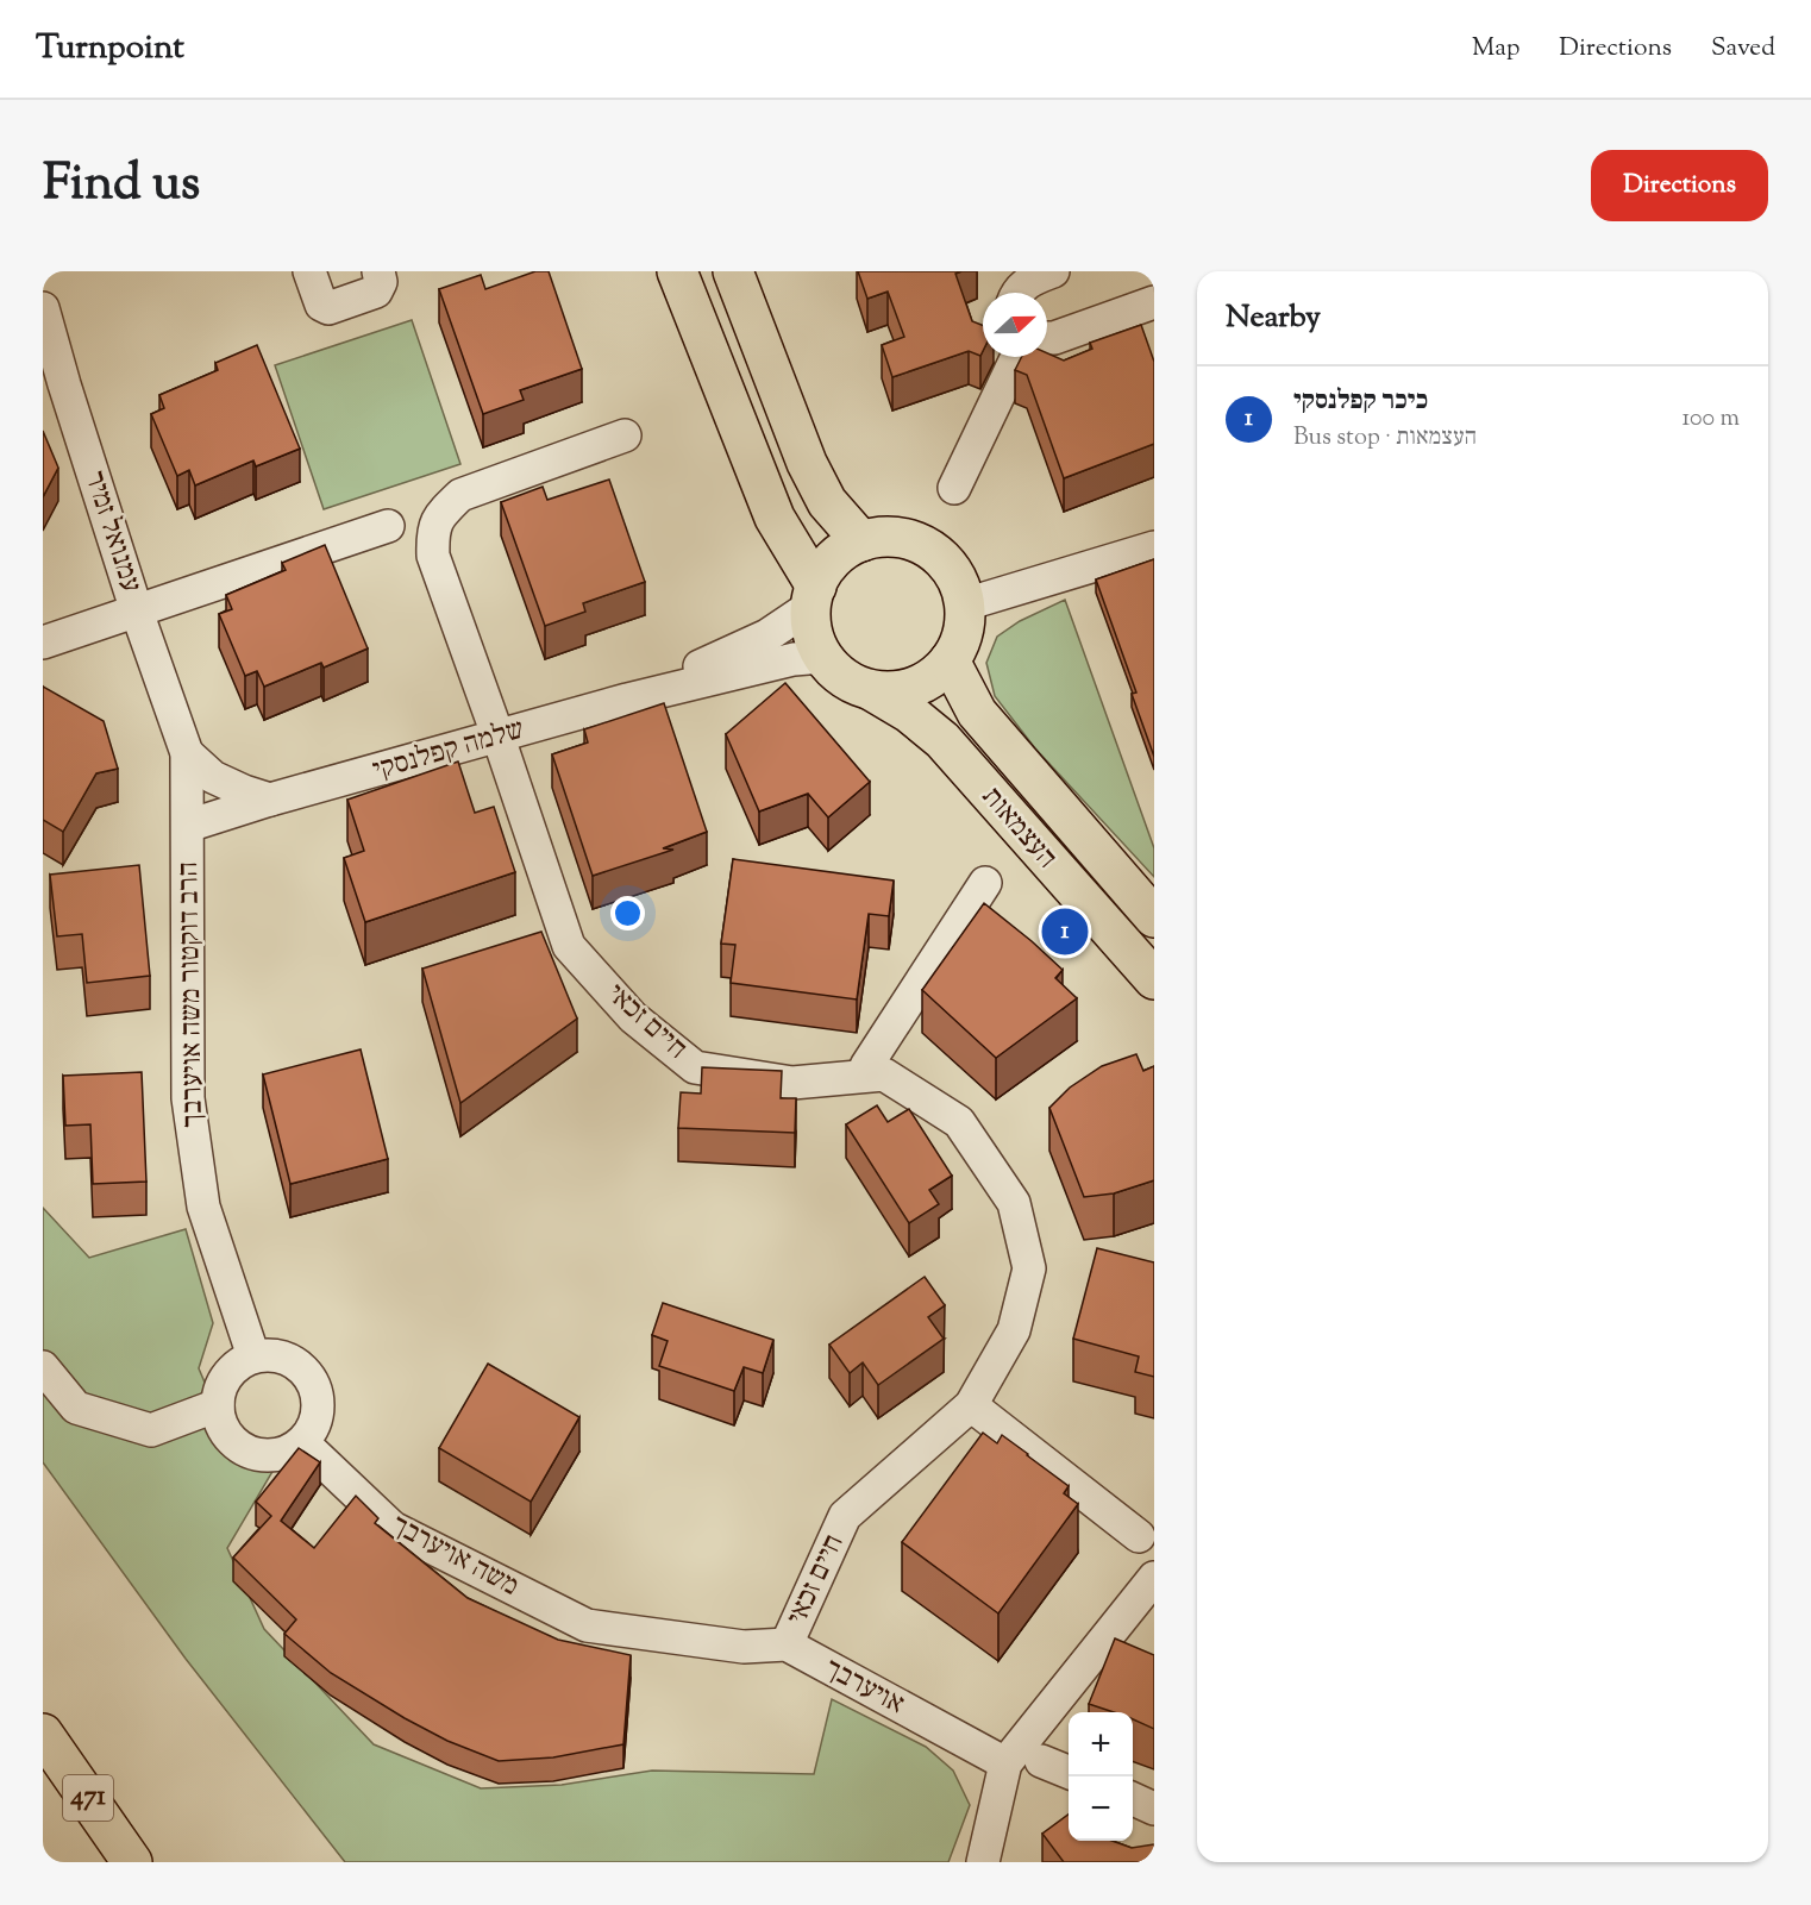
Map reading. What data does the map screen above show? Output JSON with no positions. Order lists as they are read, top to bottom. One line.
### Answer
{"streets":{"main road":["העצמאות","471"],"street":["עמנואל זמיר","שלמה קפלנסקי","הרב דוקטור משה אויערבך","חיים זכאי","משה אויערבך","אויערבך"]},"crossings":[["עמנואל זמיר","הרב דוקטור משה אויערבך"],["שלמה קפלנסקי","העצמאות"],["שלמה קפלנסקי","הרב דוקטור משה אויערבך"],["שלמה קפלנסקי","חיים זכאי"],["הרב דוקטור משה אויערבך","משה אויערבך"],["חיים זכאי","אויערבך"],["משה אויערבך","אויערבך"]],"north":"right","page":{"header":"Turnpoint","nav":["Map","Directions","Saved"],"title":"Find us","buttons":"Directions","heading":"Nearby","list":[{"mark":"1","name":"כיכר קפלנסקי","note":"Bus stop · העצמאות","value":"100 m"}],"pins":"1","map_buttons":["+","−"]}}
